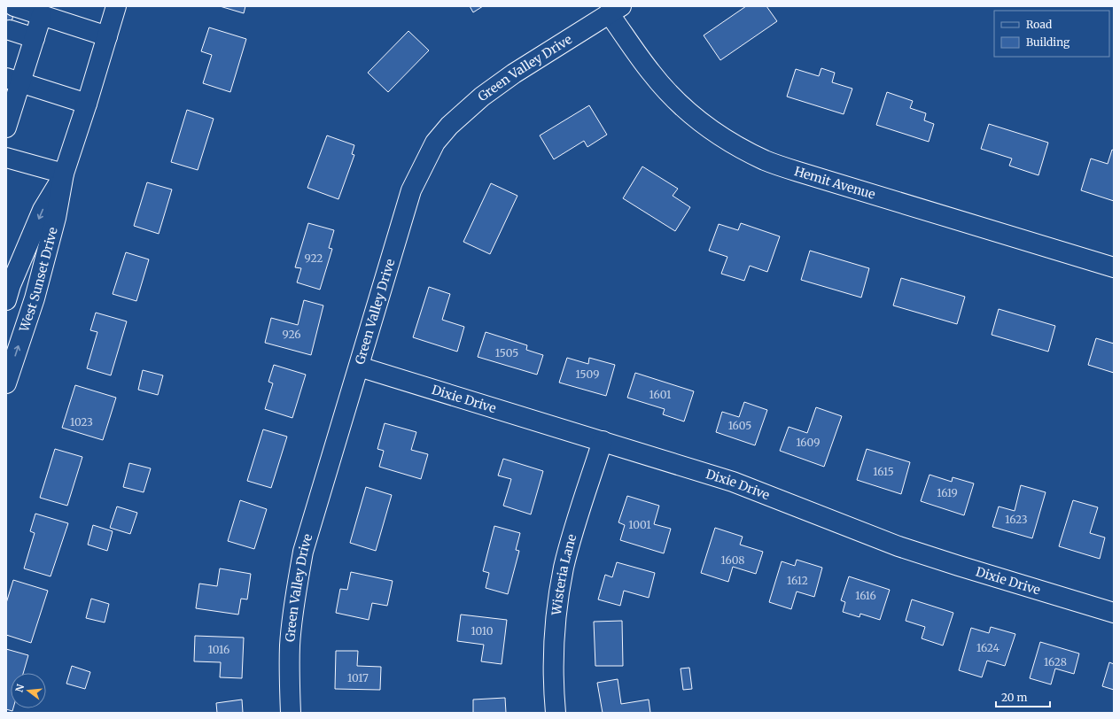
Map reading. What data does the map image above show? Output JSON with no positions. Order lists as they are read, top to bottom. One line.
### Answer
{"streets":{"street":["Green Valley Drive","Hemit Avenue","West Sunset Drive","Dixie Drive","Wisteria Lane"]},"crossings":[["Green Valley Drive","Hemit Avenue"],["Green Valley Drive","Dixie Drive"],["Dixie Drive","Wisteria Lane"]],"house_numbers":["922","926","1505","1509","1601","1023","1605","1609","1615","1619","1623","1001","1608","1612","1616","1010","1624","1016","1628","1017"],"legend":["Road","Building"],"scale_bar":"20 m","north":"left"}
